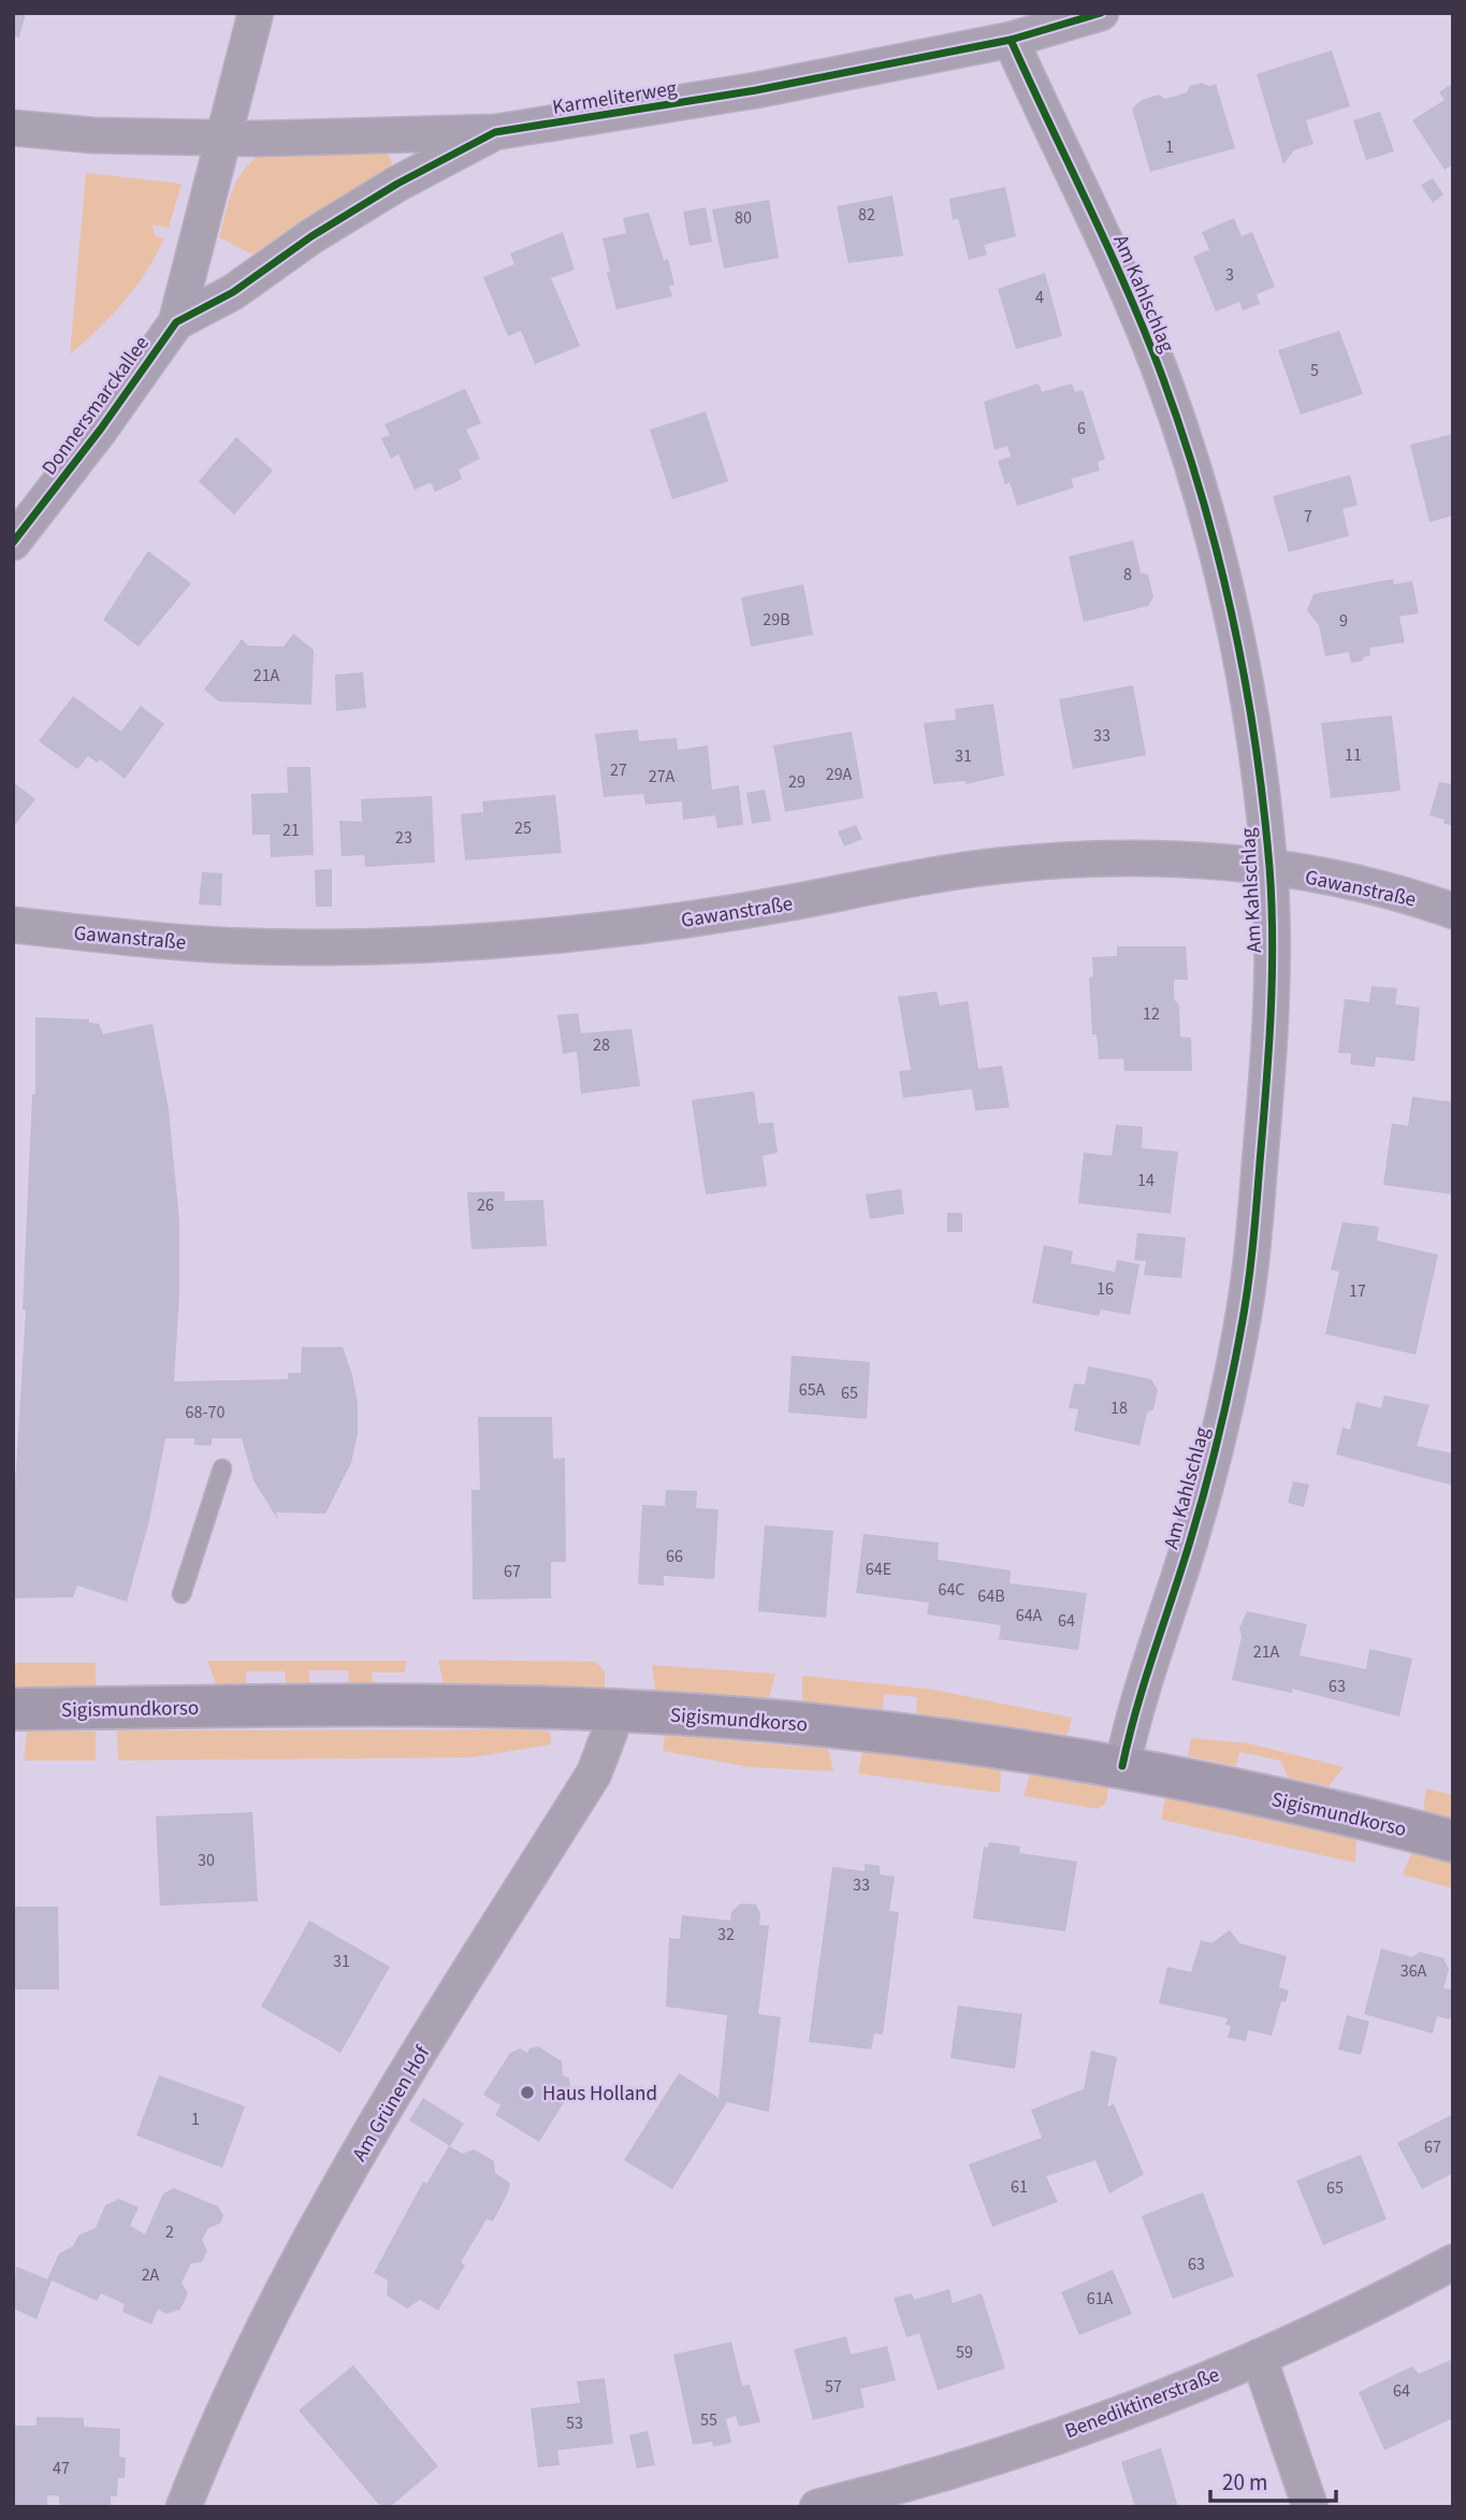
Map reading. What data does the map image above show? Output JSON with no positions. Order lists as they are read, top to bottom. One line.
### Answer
{"streets":{"street":["Karmeliterweg","Am Kahlschlag","Donnersmarckallee","Gawanstraße","Sigismundkorso","Am Grünen Hof","Benediktinerstraße"]},"crossings":[["Karmeliterweg","Am Kahlschlag"],["Karmeliterweg","Donnersmarckallee"],["Am Kahlschlag","Gawanstraße"],["Am Kahlschlag","Sigismundkorso"],["Sigismundkorso","Am Grünen Hof"]],"places":["Haus Holland"],"house_numbers":["1","82","80","3","4","5","6","7","8","29B","9","21A","33","11","31","27","29A","27A","29","25","21","23","12","28","14","26","16","17","65A","65","18","68-70","66","64E","67","64C","64B","64A","64","21A","63","30","33","32","31","36A","1","67","61","65","2","63","2A","61A","59","57","64","55","53","47"],"scale_bar":"20 m"}
